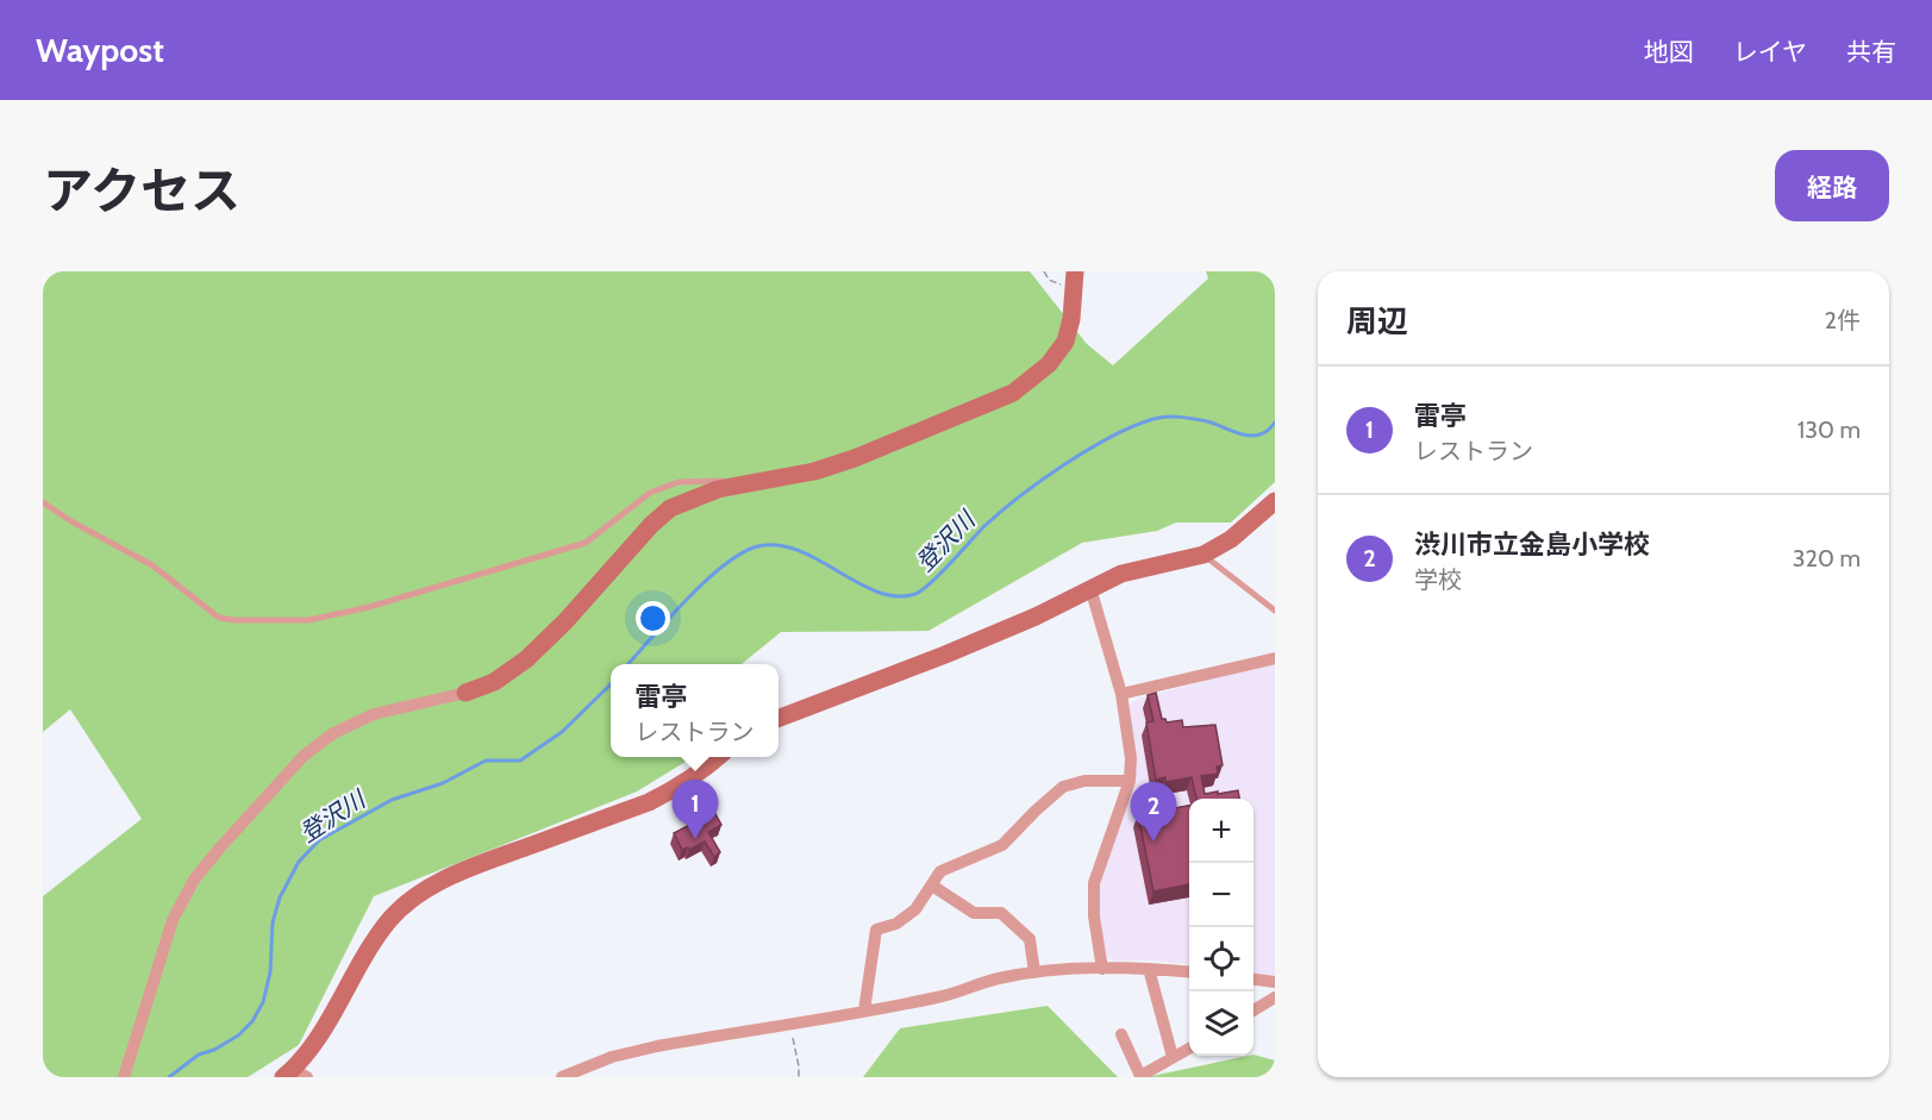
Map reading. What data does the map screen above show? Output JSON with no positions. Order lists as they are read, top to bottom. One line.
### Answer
{"water":["登沢川"],"page":{"header":"Waypost","nav":["地図","レイヤ","共有"],"title":"アクセス","buttons":"経路","heading":["周辺","2件"],"list":[{"mark":"1","name":"雷亭","note":"レストラン","value":"130 m"},{"mark":"2","name":"渋川市立金島小学校","note":"学校","value":"320 m"}],"popup":["雷亭","レストラン"],"pins":["1","2"],"map_buttons":["+","−"]}}
